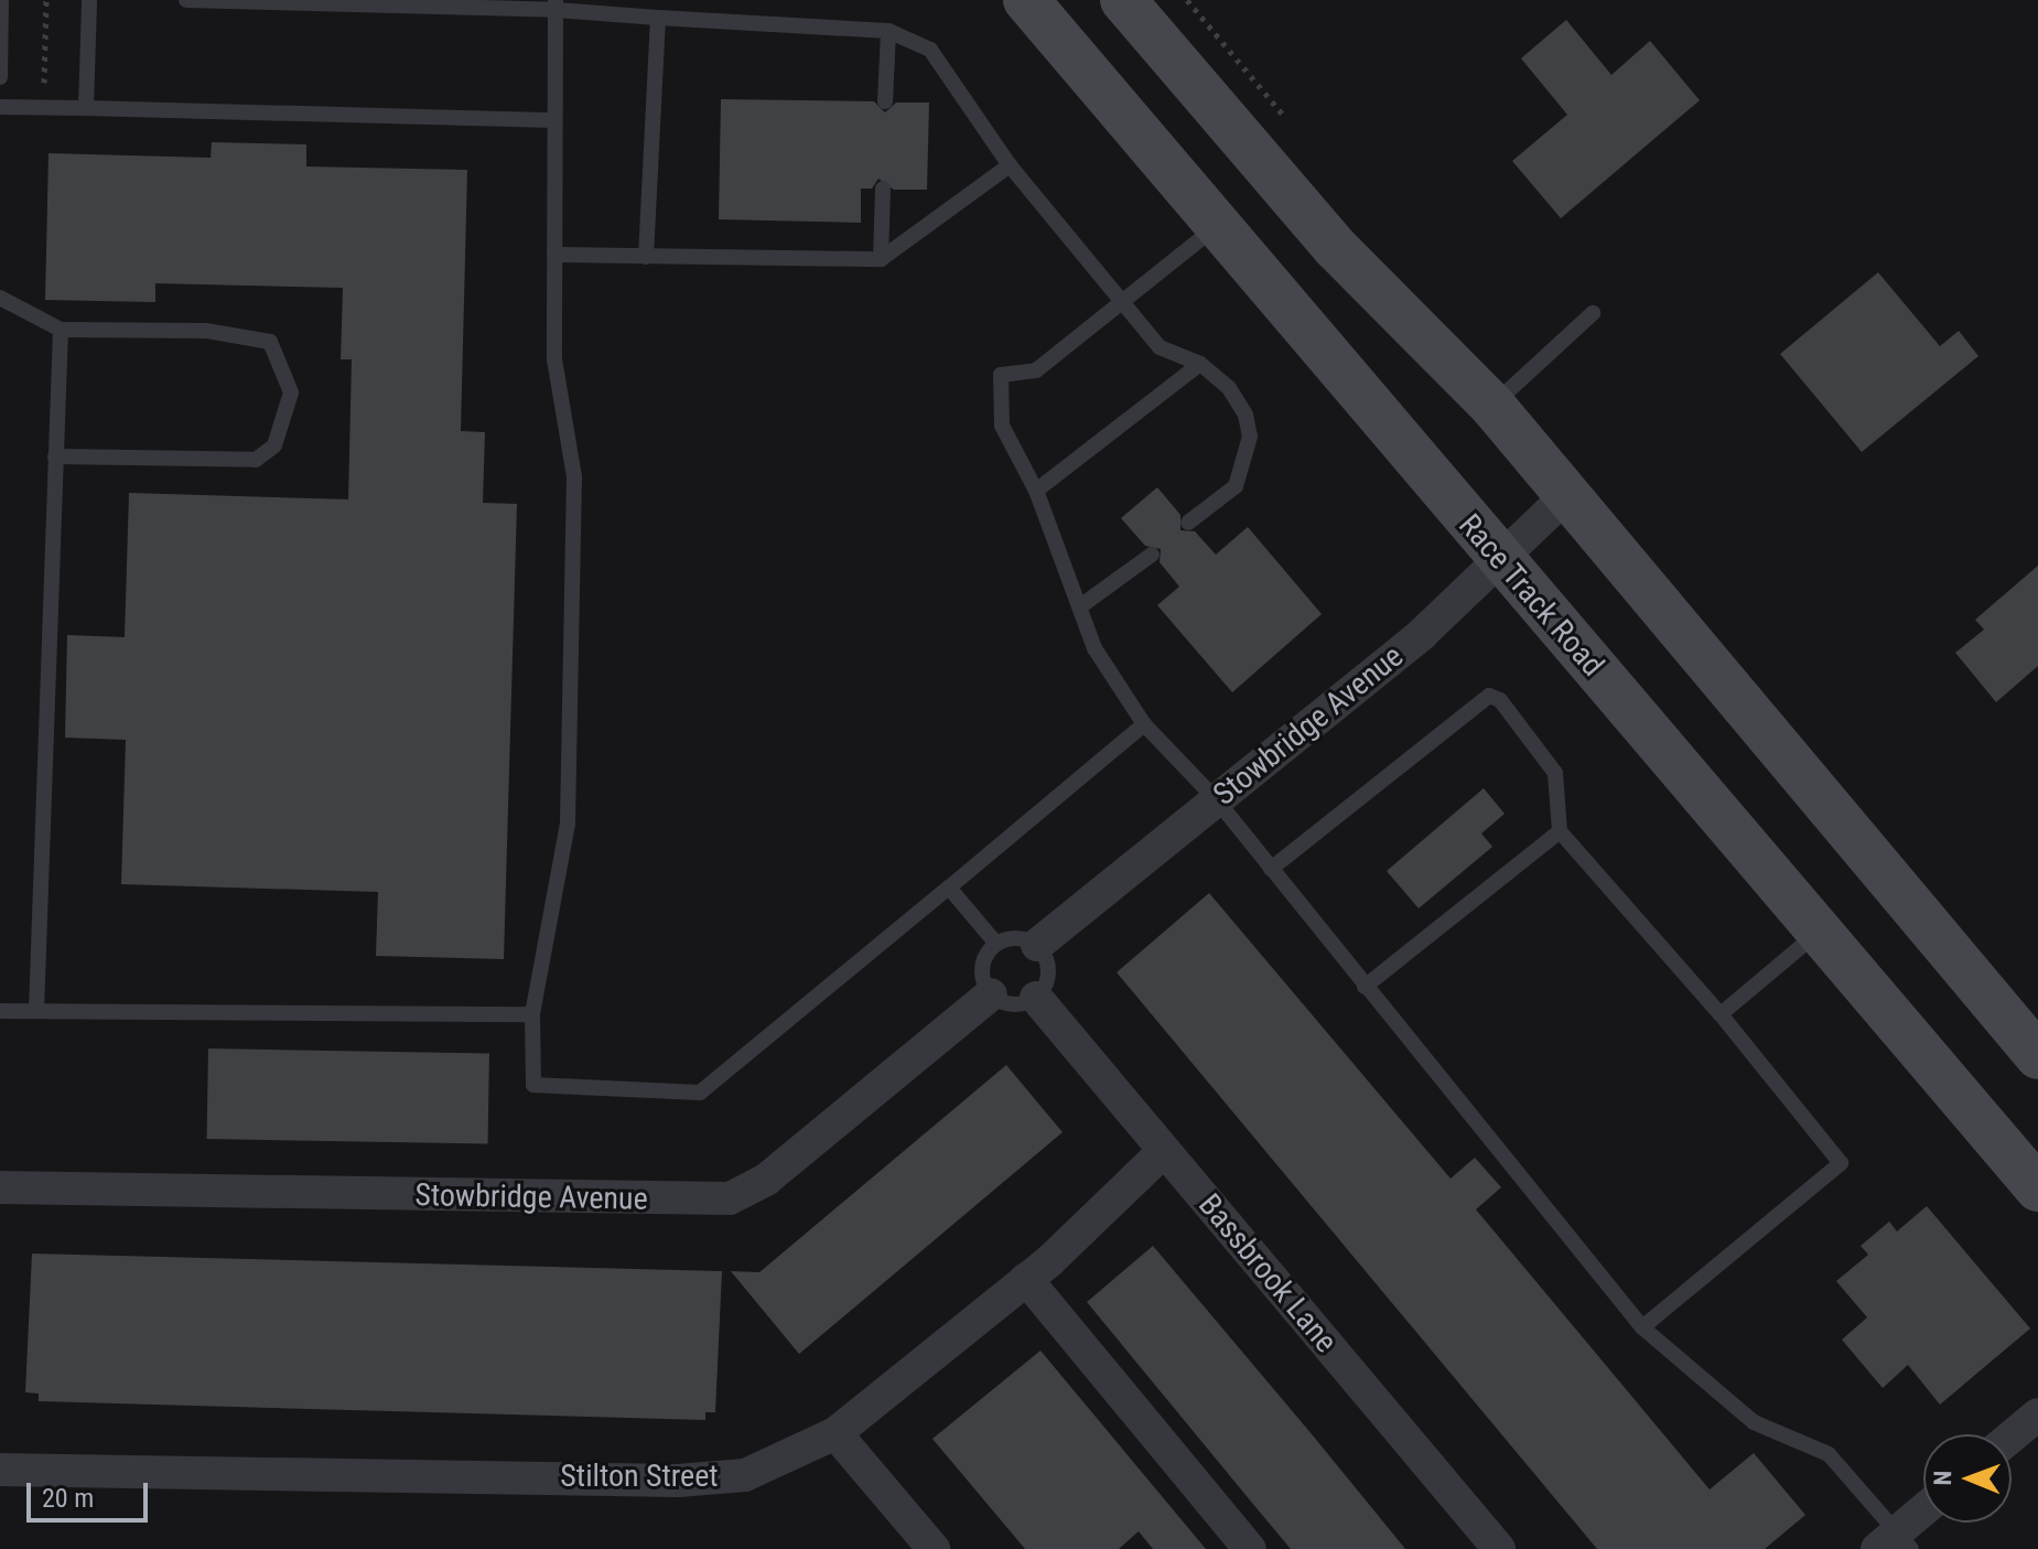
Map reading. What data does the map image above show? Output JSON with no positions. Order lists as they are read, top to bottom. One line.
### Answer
{"streets":{"main road":["Race Track Road"],"street":["Stowbridge Avenue","Bassbrook Lane","Stilton Street"]},"crossings":[["Race Track Road","Stowbridge Avenue"],["Stowbridge Avenue","Bassbrook Lane"],["Bassbrook Lane","Stilton Street"]],"scale_bar":"20 m","north":"left"}
